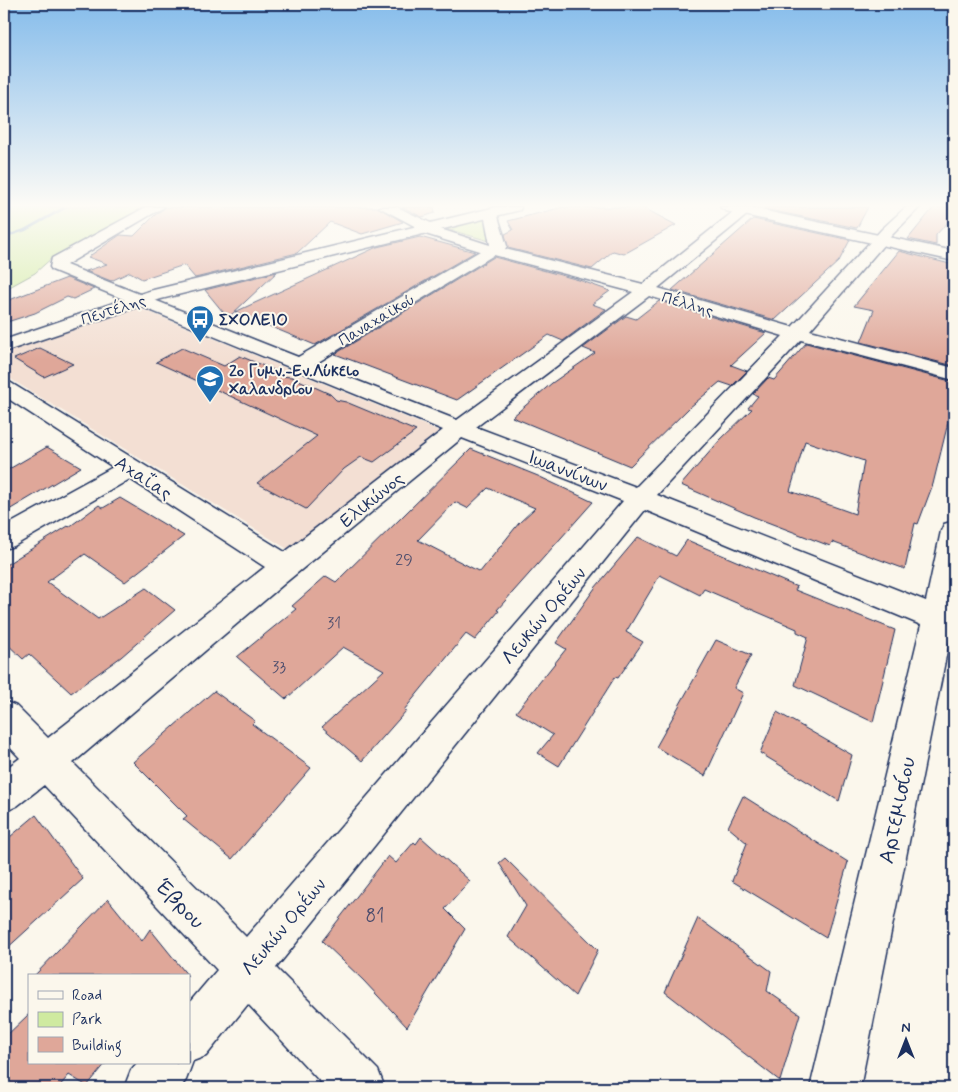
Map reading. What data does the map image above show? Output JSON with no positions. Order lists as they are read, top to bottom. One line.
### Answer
{"streets":{"street":["Πέλλης","Πεντέλης","Παναχαϊκού","Ιωαννίνων","Αχαΐας","Ελικώνος","Λευκών Ορέων","Αρτεμισίου","Έβρου"]},"crossings":[["Πέλλης","Ελικώνος"],["Πέλλης","Λευκών Ορέων"],["Πεντέλης","Ιωαννίνων"],["Παναχαϊκού","Ιωαννίνων"],["Ιωαννίνων","Ελικώνος"],["Ιωαννίνων","Λευκών Ορέων"],["Ιωαννίνων","Αρτεμισίου"],["Αχαΐας","Ελικώνος"],["Ελικώνος","Έβρου"],["Λευκών Ορέων","Έβρου"]],"places":{"bus stop":["ΣΧΟΛΕΙΟ"],"school or university":["2ο Γυμν.-Εν.Λύκειο Χαλανδρίου"]},"house_numbers":["29","31","33","81"],"legend":["Road","Park","Building"],"north":"top"}
